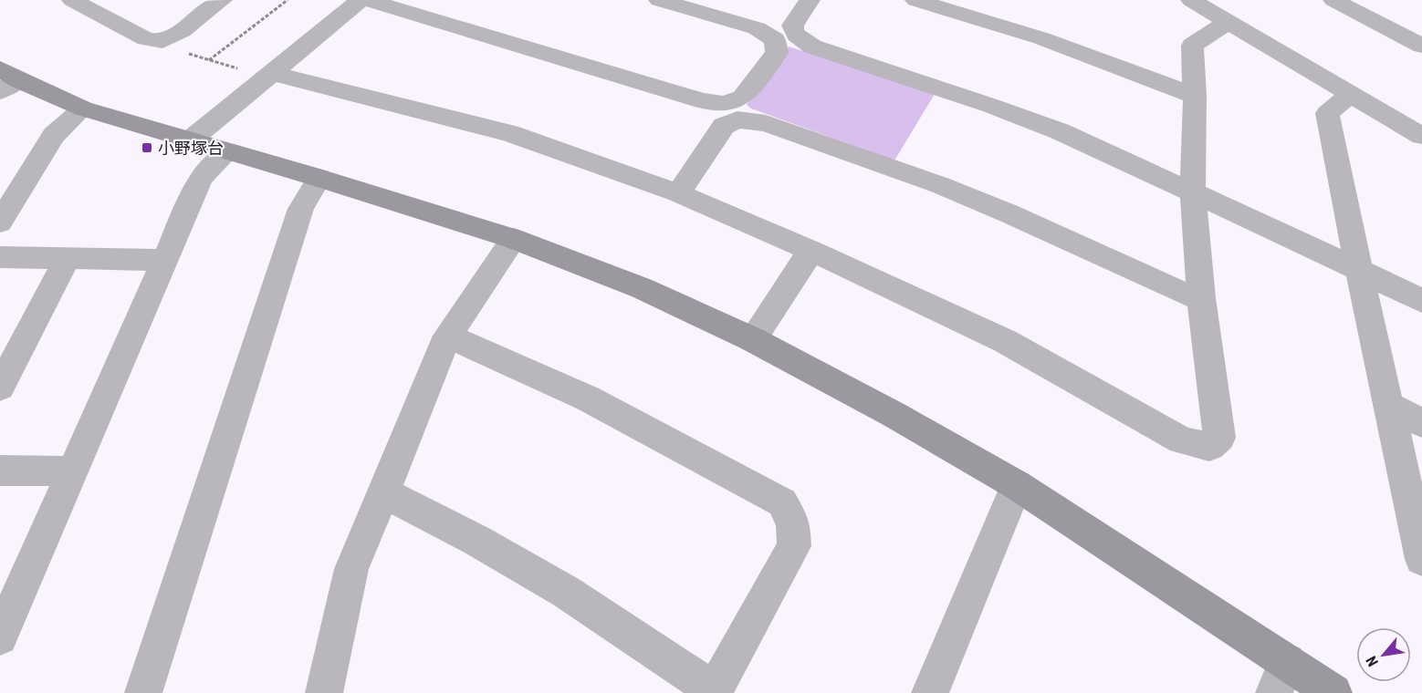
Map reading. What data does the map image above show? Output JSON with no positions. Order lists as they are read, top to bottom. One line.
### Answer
{"places":{"transit":["小野塚台"]},"north":"bottom left"}
